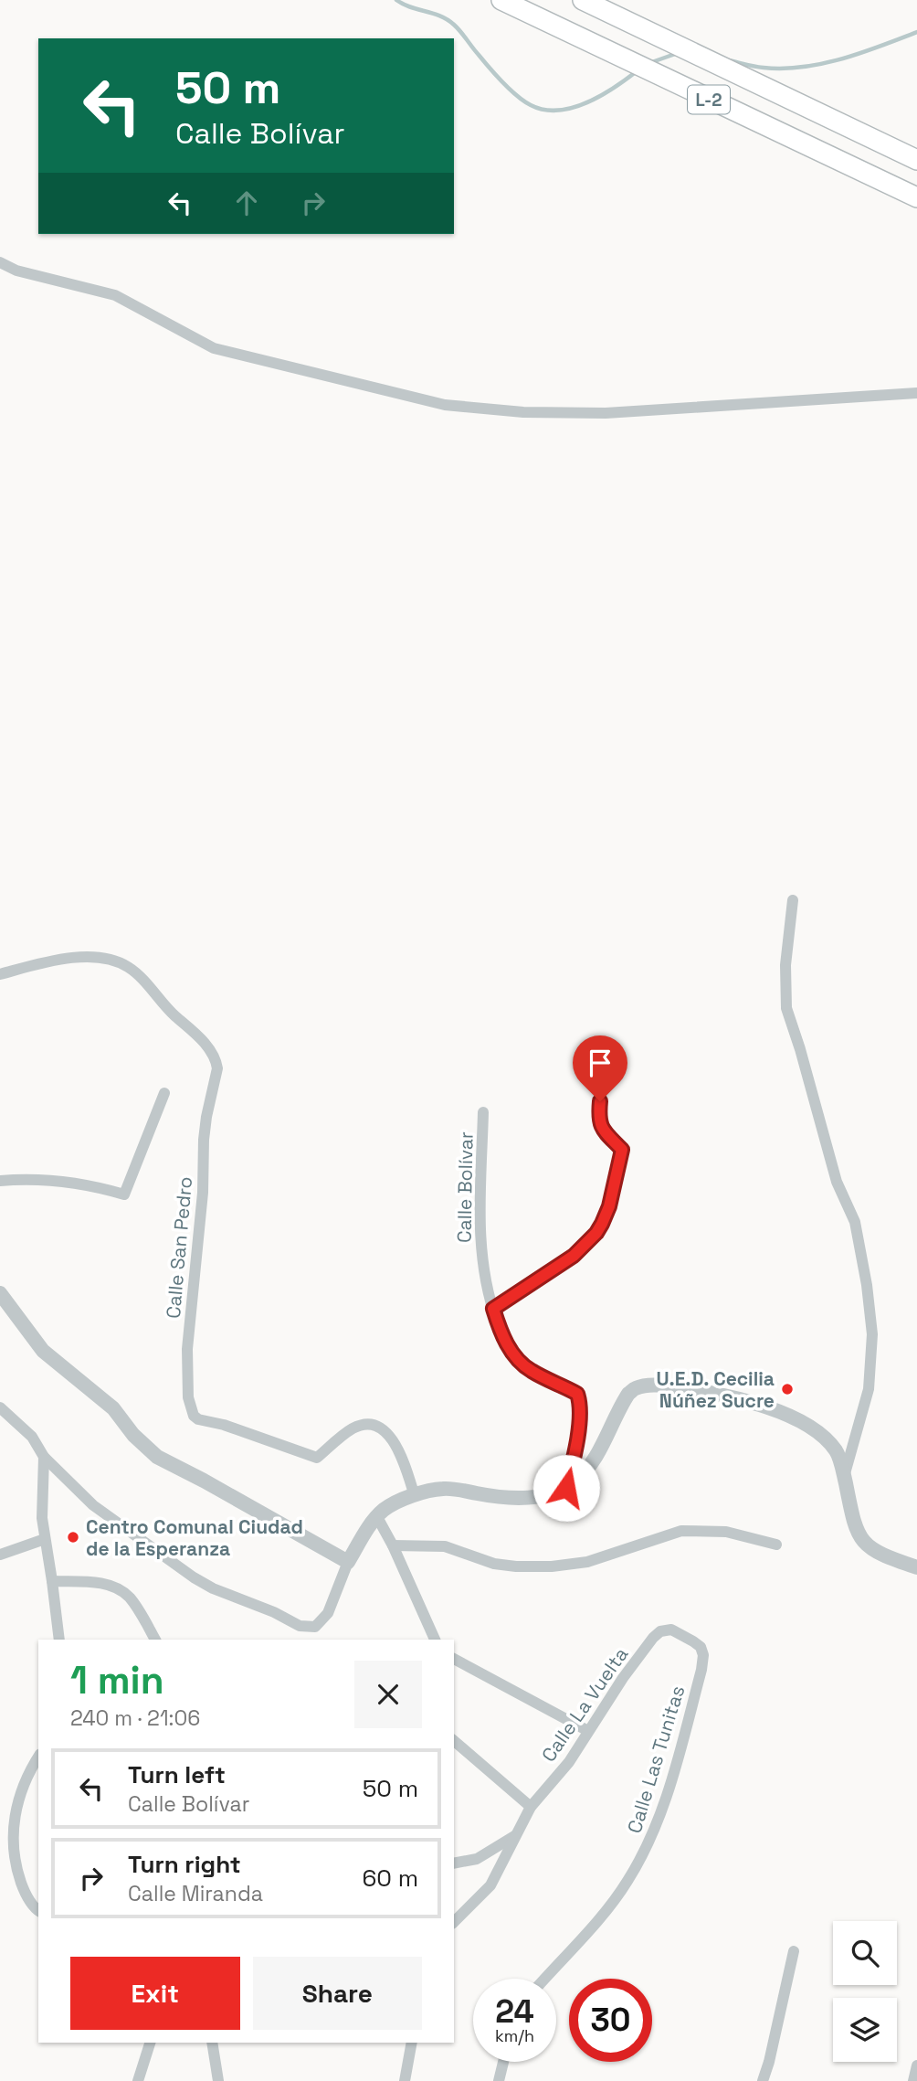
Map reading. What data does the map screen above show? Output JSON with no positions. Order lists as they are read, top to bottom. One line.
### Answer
{"streets":{"highway":["L-2"],"street":["Calle Bolívar","Calle San Pedro","Calle La Vuelta","Calle Las Tunitas"]},"crossings":[["Calle La Vuelta","Calle Las Tunitas"]],"places":["U.E.D. Cecilia Núñez Sucre","Centro Comunal Ciudad de la Esperanza"],"page":{"turn":["50 m","Calle Bolívar"],"heading":["1 min","240 m · 21:06"],"list":[{"name":"Turn left","note":"Calle Bolívar","value":"50 m"},{"name":"Turn right","note":"Calle Miranda","value":"60 m"}],"buttons":["Exit","Share"],"speed":"24 km/h","limit":"30"}}
